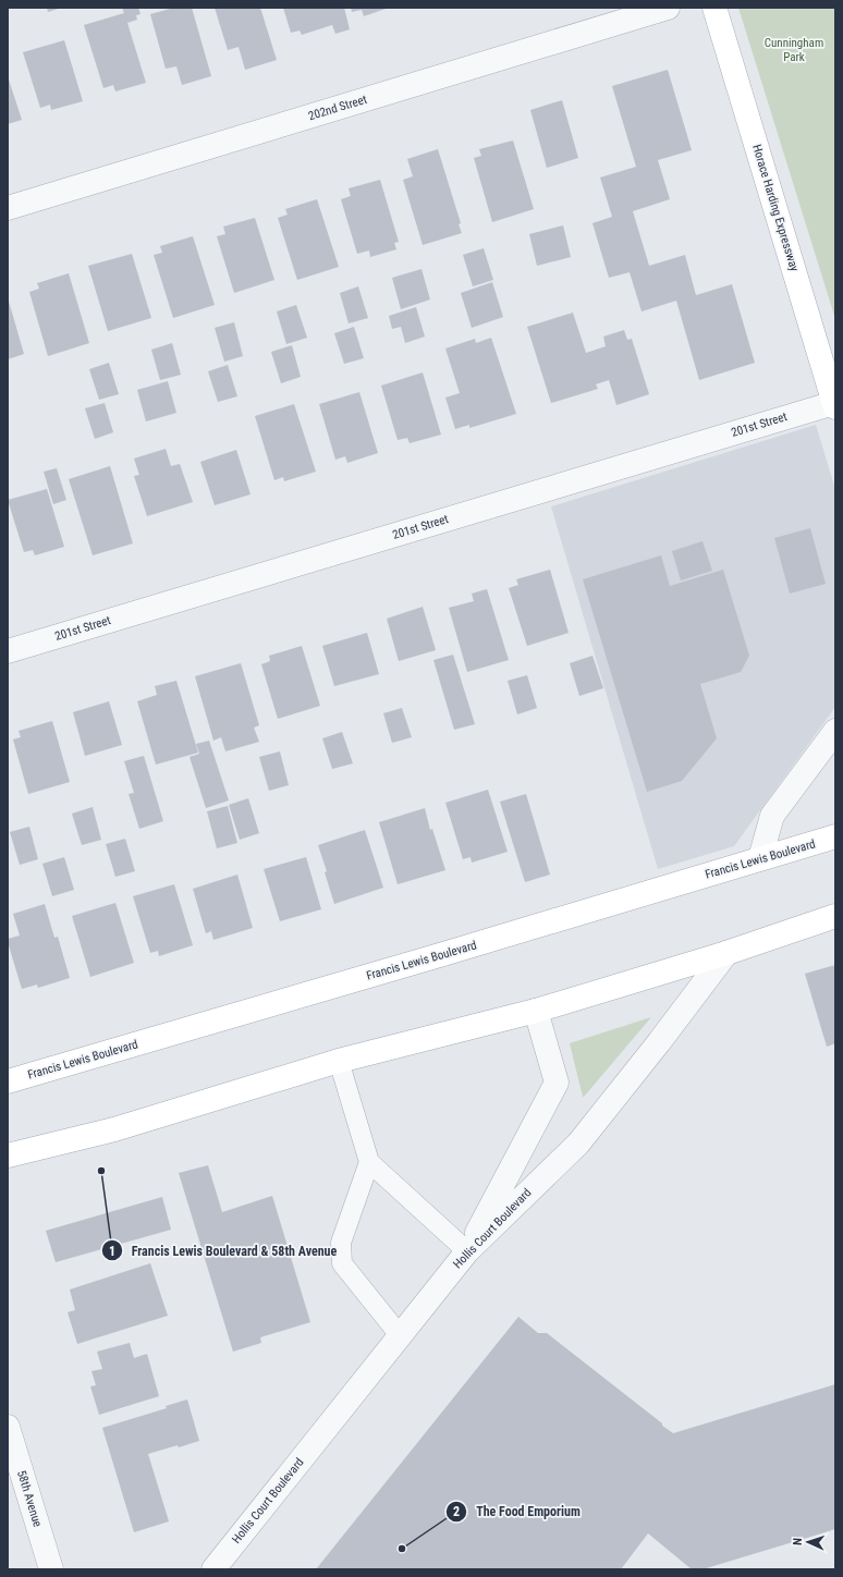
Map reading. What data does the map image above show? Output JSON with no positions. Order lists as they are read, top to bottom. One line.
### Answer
{"streets":{"main road":["Horace Harding Expressway","Francis Lewis Boulevard"],"street":["202nd Street","201st Street","Hollis Court Boulevard","58th Avenue"]},"crossings":[["Horace Harding Expressway","201st Street"]],"parks":["Cunningham Park"],"places":["Francis Lewis Boulevard & 58th Avenue","The Food Emporium"],"north":"left"}
